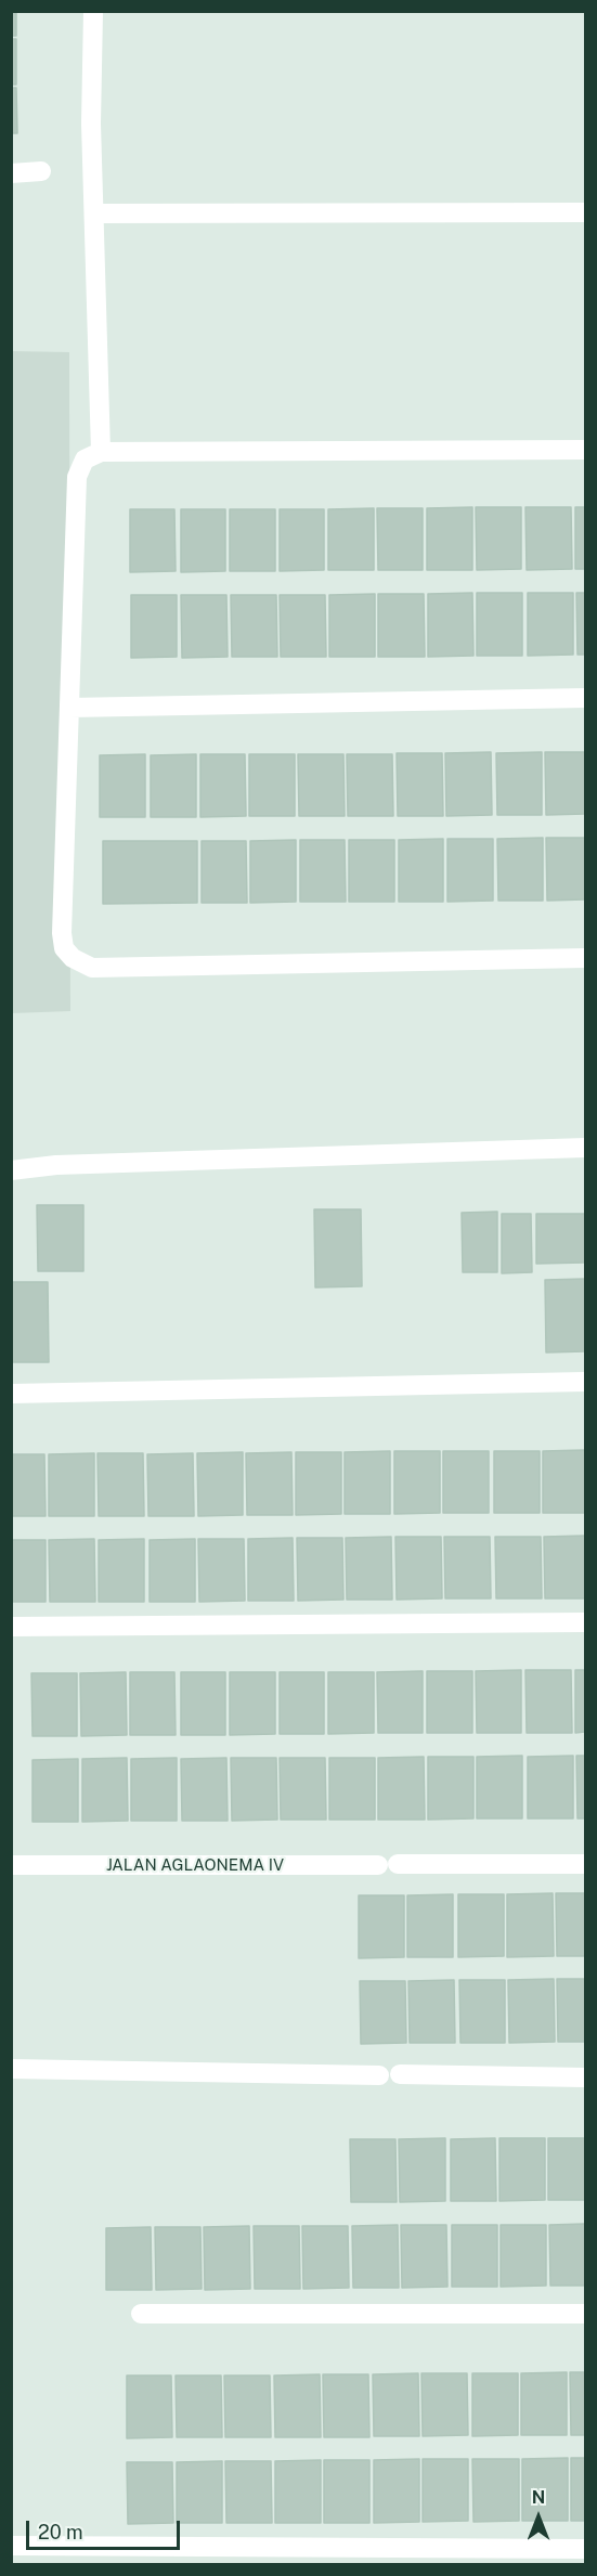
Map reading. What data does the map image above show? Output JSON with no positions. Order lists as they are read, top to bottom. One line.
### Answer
{"streets":{"street":["JALAN AGLAONEMA IV"]},"scale_bar":"20 m","north":"top"}
